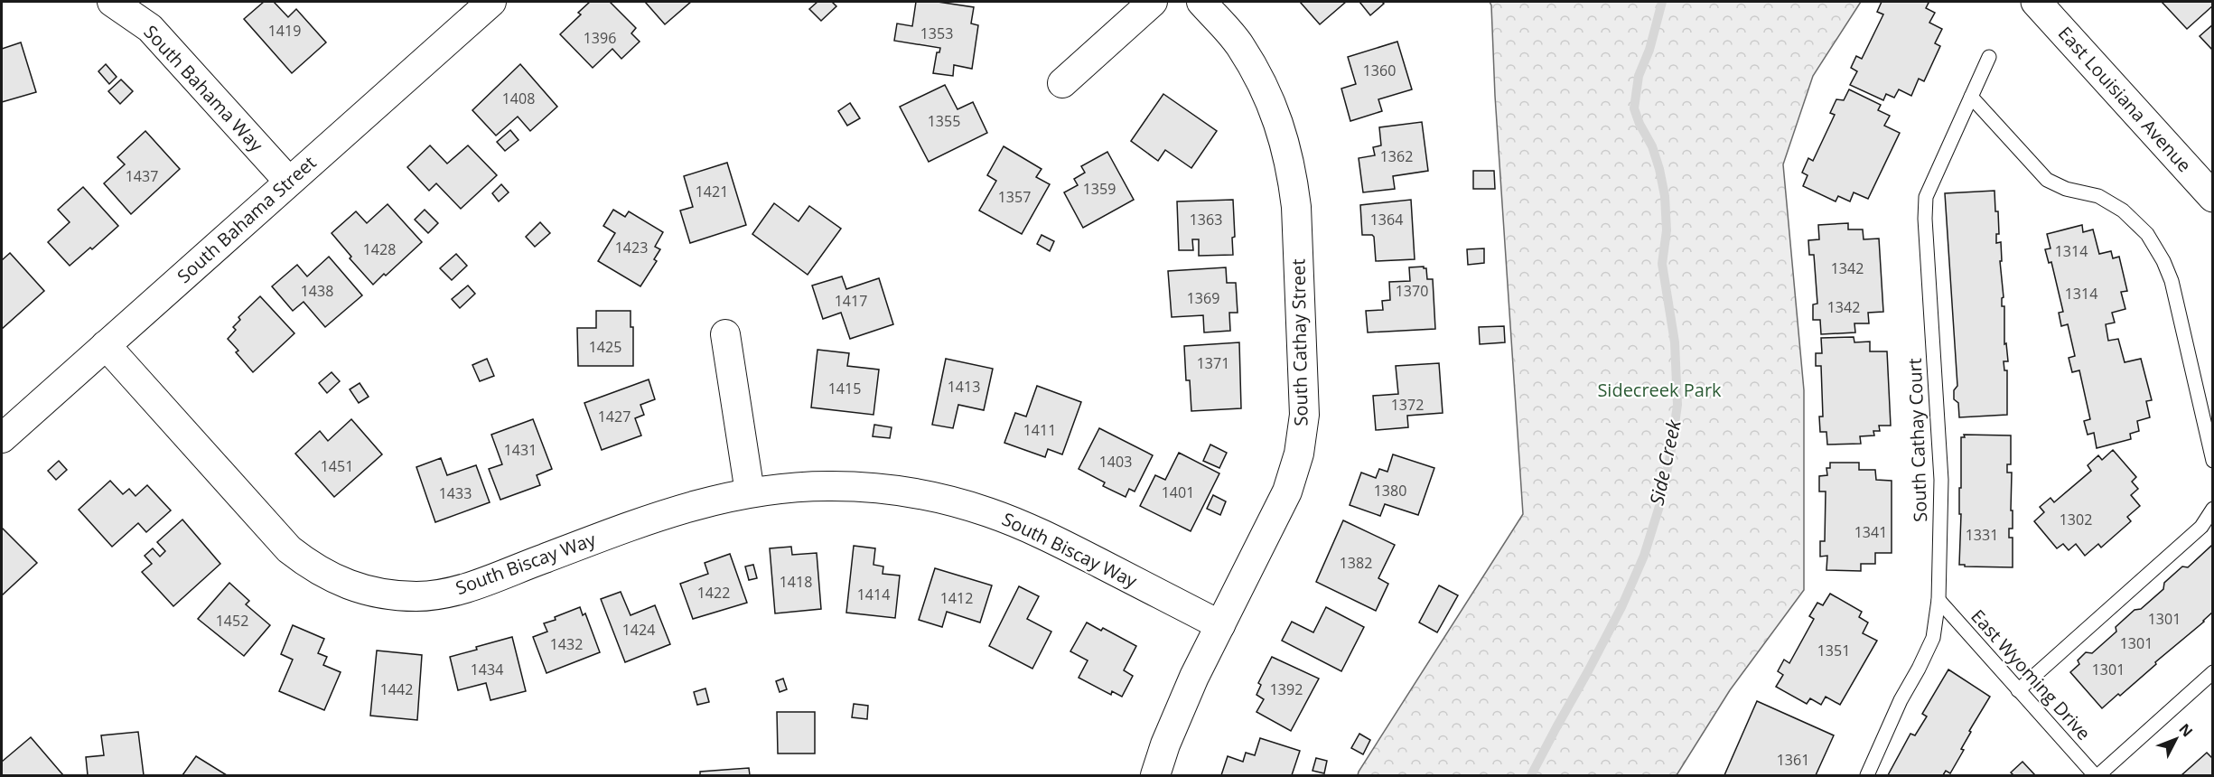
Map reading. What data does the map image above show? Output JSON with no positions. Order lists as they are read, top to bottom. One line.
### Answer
{"streets":{"street":["South Bahama Way","East Louisiana Avenue","South Bahama Street","South Cathay Street","South Biscay Way"],"lane":["South Cathay Court","East Wyoming Drive"]},"crossings":[["South Bahama Way","South Bahama Street"],["South Bahama Street","South Biscay Way"],["South Cathay Street","South Biscay Way"],["South Cathay Court","East Wyoming Drive"]],"water":["Side Creek"],"parks":["Sidecreek Park"],"house_numbers":["1419","1353","1396","1360","1408","1355","1362","1437","1359","1421","1357","1363","1364","1423","1428","1314","1342","1438","1370","1314","1369","1417","1342","1425","1371","1413","1415","1372","1427","1411","1431","1403","1451","1380","1401","1433","1302","1341","1331","1382","1418","1422","1414","1412","1301","1452","1424","1301","1432","1351","1434","1301","1442","1392","1361"],"north":"top right"}
